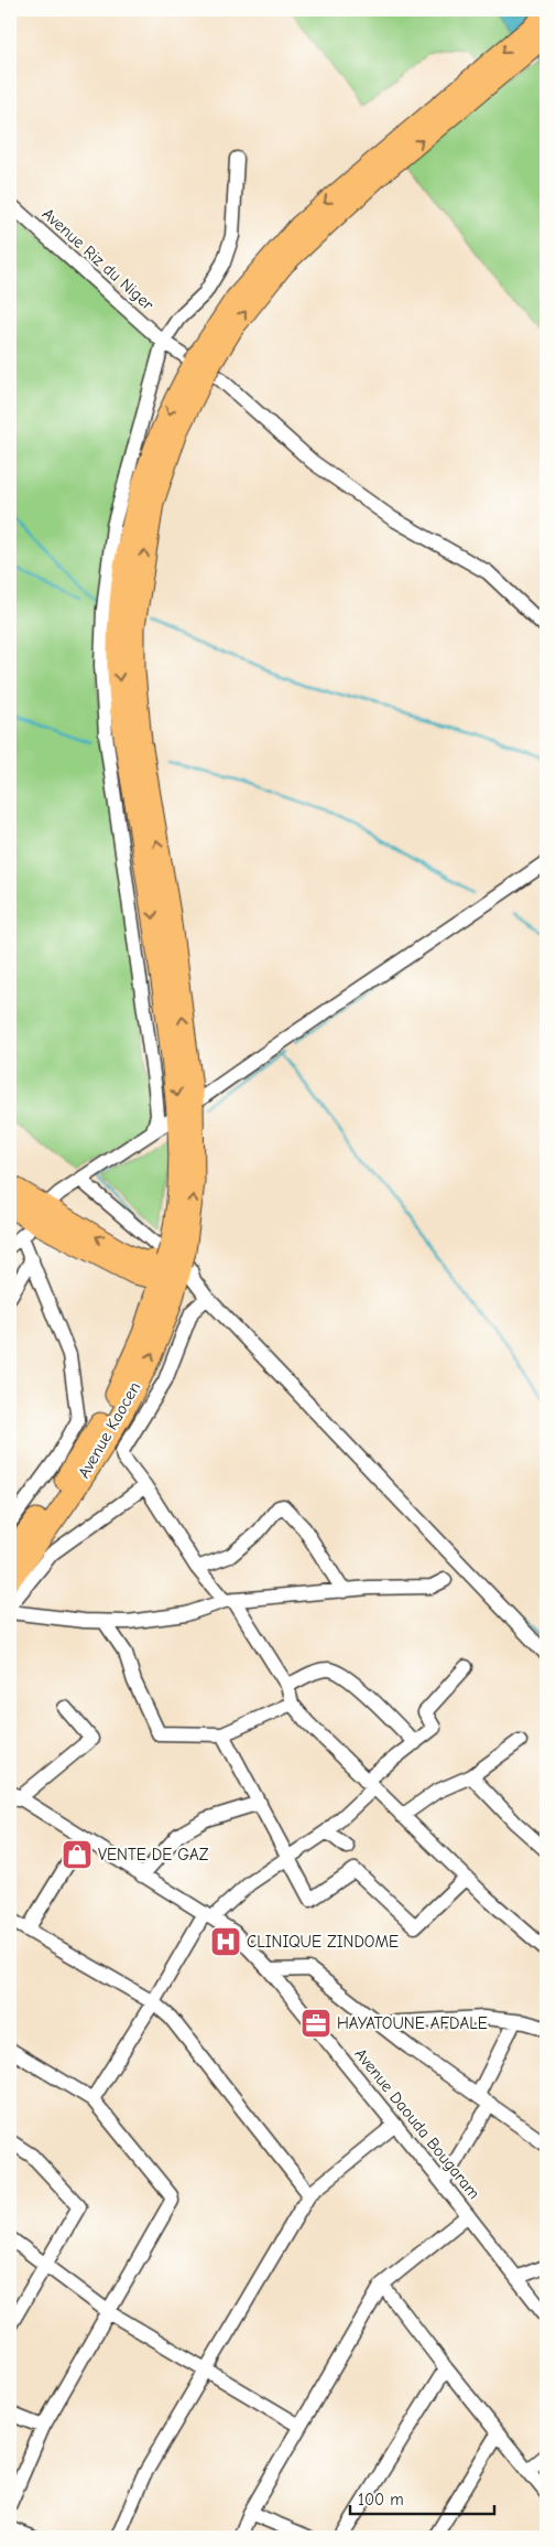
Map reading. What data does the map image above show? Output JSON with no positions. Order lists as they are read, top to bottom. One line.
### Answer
{"streets":{"highway":["Avenue Kaocen"],"street":["Avenue Riz du Niger","Avenue Daouda Bougaram"]},"places":{"shop":["VENTE DE GAZ"],"hospital":["CLINIQUE ZINDOME"],"office":["HAYATOUNE AFDALE"]},"scale_bar":"100 m"}
